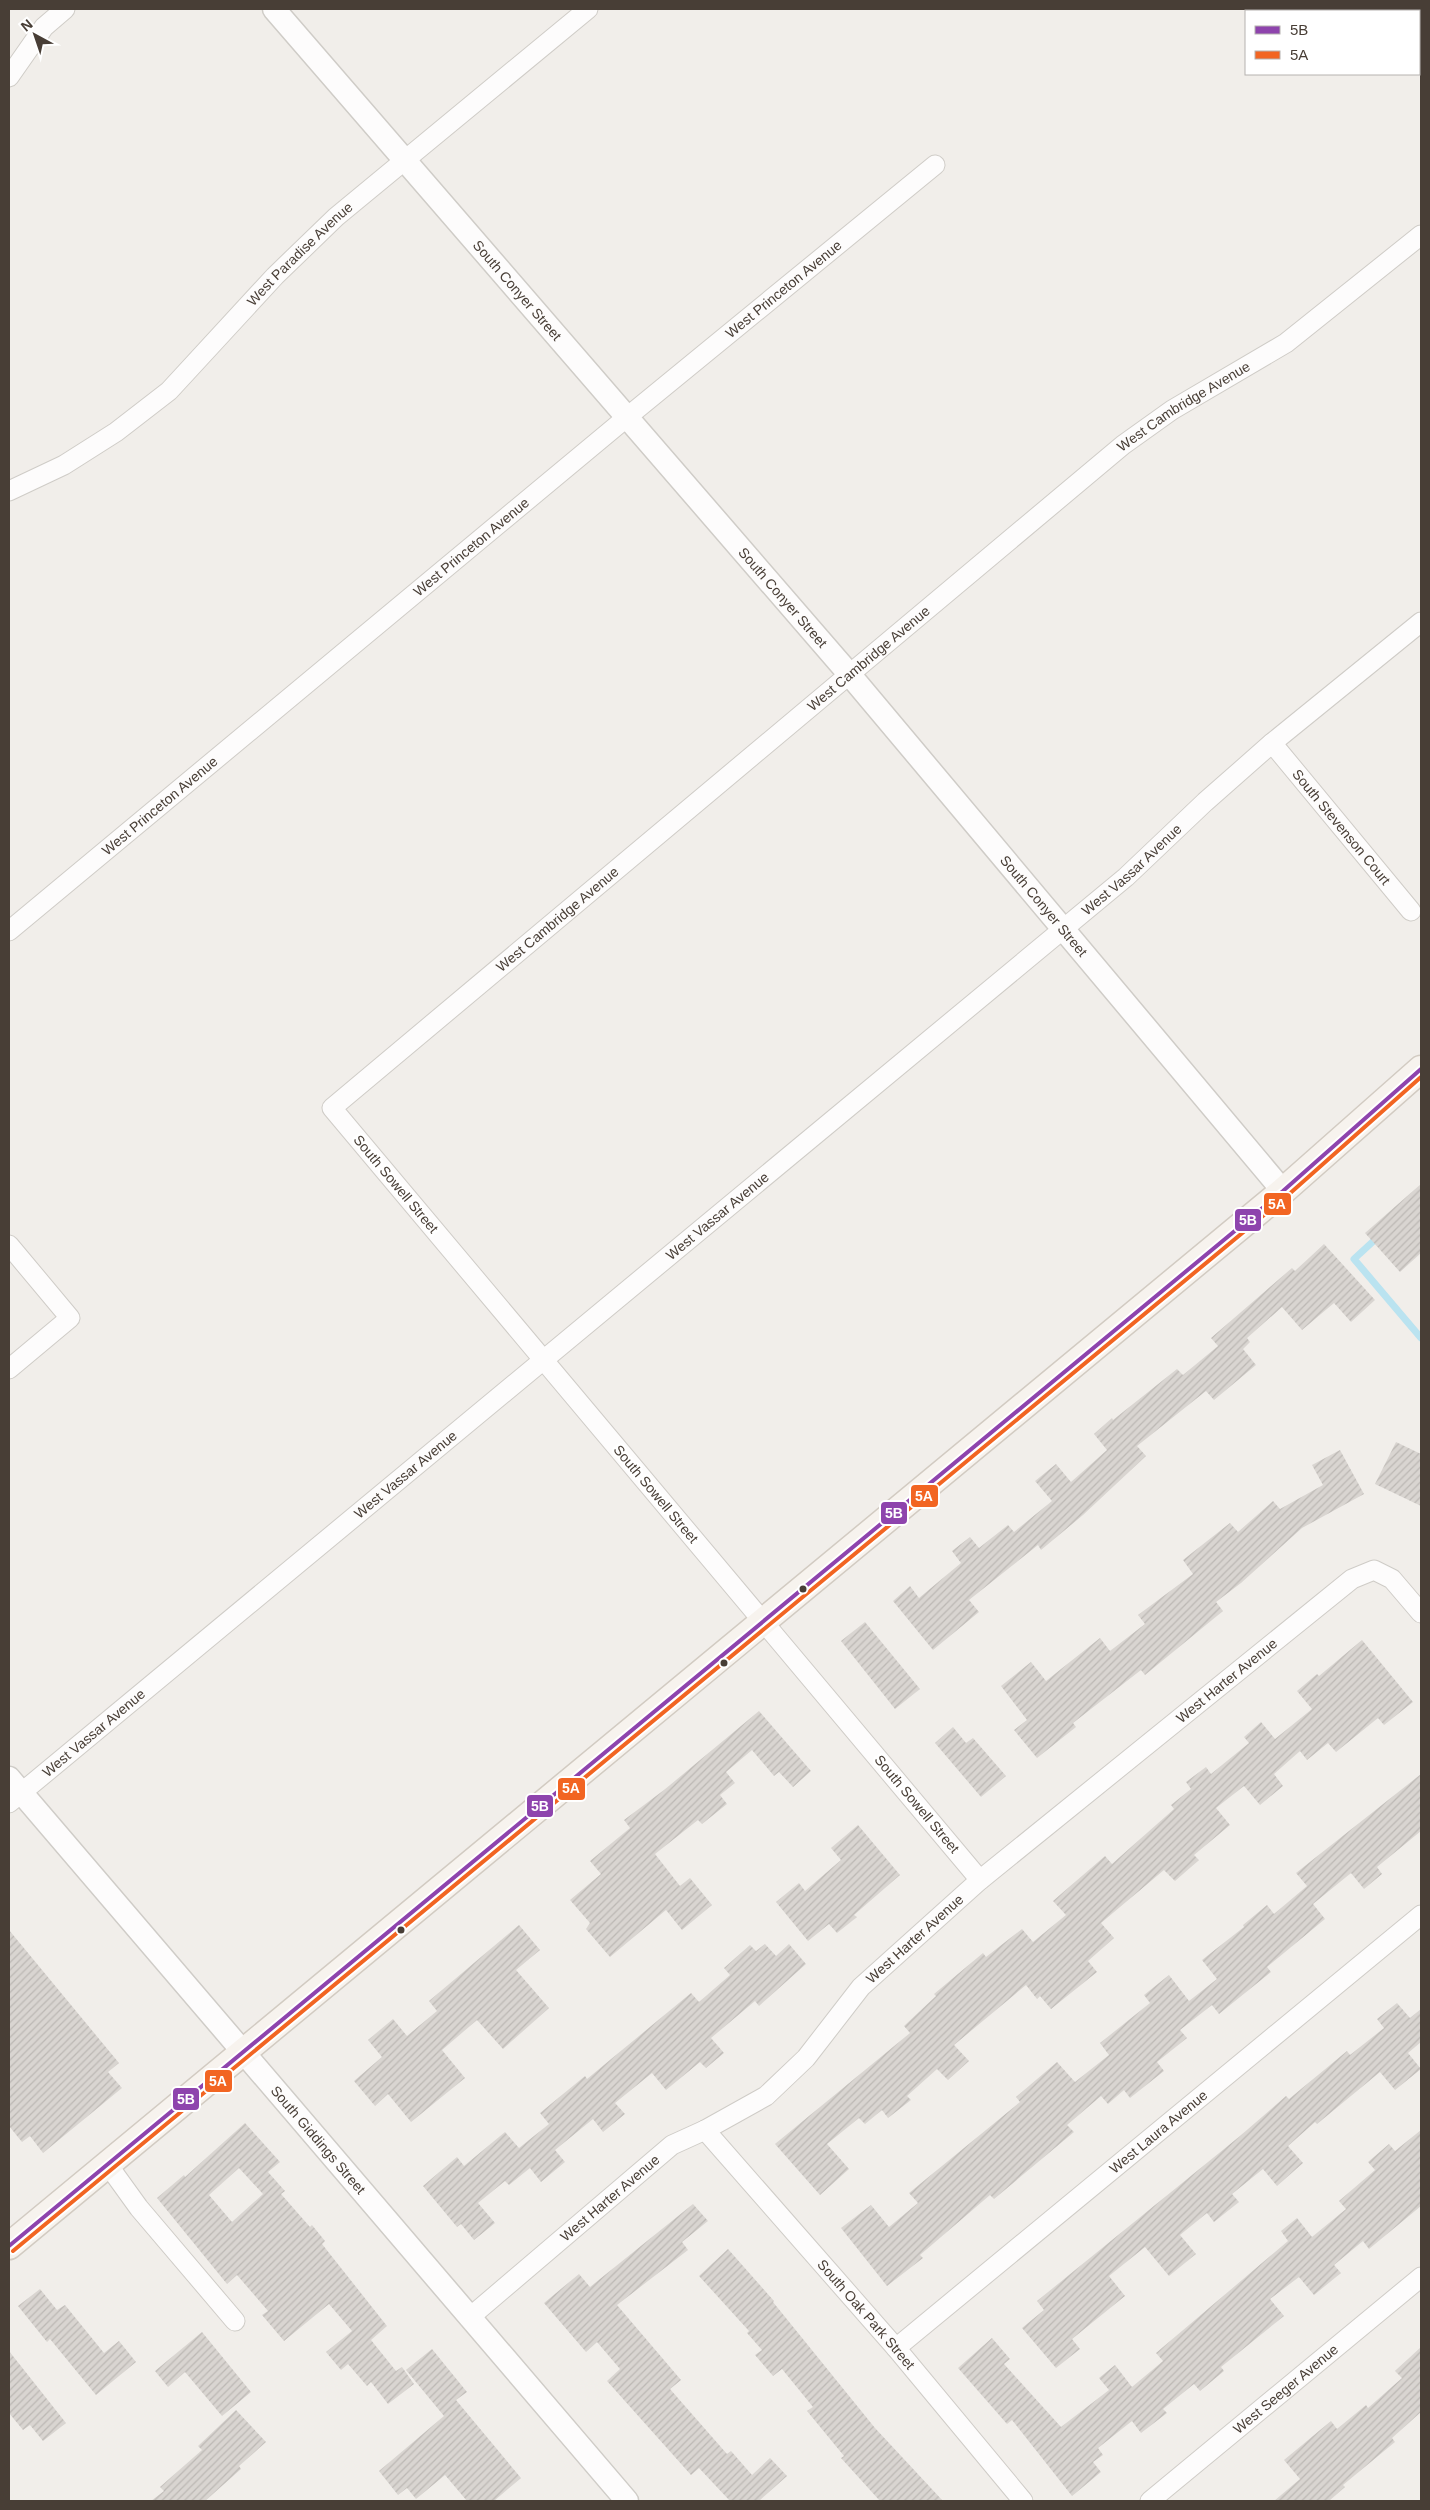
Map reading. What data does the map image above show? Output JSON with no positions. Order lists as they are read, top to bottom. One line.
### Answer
{"streets":{"street":["West Paradise Avenue","West Princeton Avenue","South Conyer Street","West Cambridge Avenue","South Stevenson Court","West Vassar Avenue","South Sowell Street","West Harter Avenue","West Laura Avenue","South Giddings Street","South Oak Park Street","West Seeger Avenue"]},"crossings":[["West Paradise Avenue","South Conyer Street"],["West Princeton Avenue","South Conyer Street"],["South Conyer Street","West Cambridge Avenue"],["South Conyer Street","West Vassar Avenue"],["West Cambridge Avenue","South Sowell Street"],["South Stevenson Court","West Vassar Avenue"],["West Vassar Avenue","South Sowell Street"],["West Vassar Avenue","South Giddings Street"],["South Sowell Street","West Harter Avenue"],["West Harter Avenue","South Giddings Street"],["West Harter Avenue","South Oak Park Street"],["West Laura Avenue","South Oak Park Street"]],"lines":["transit line 5B","transit line 5A"],"legend":["5B","5A"],"north":"top left"}
